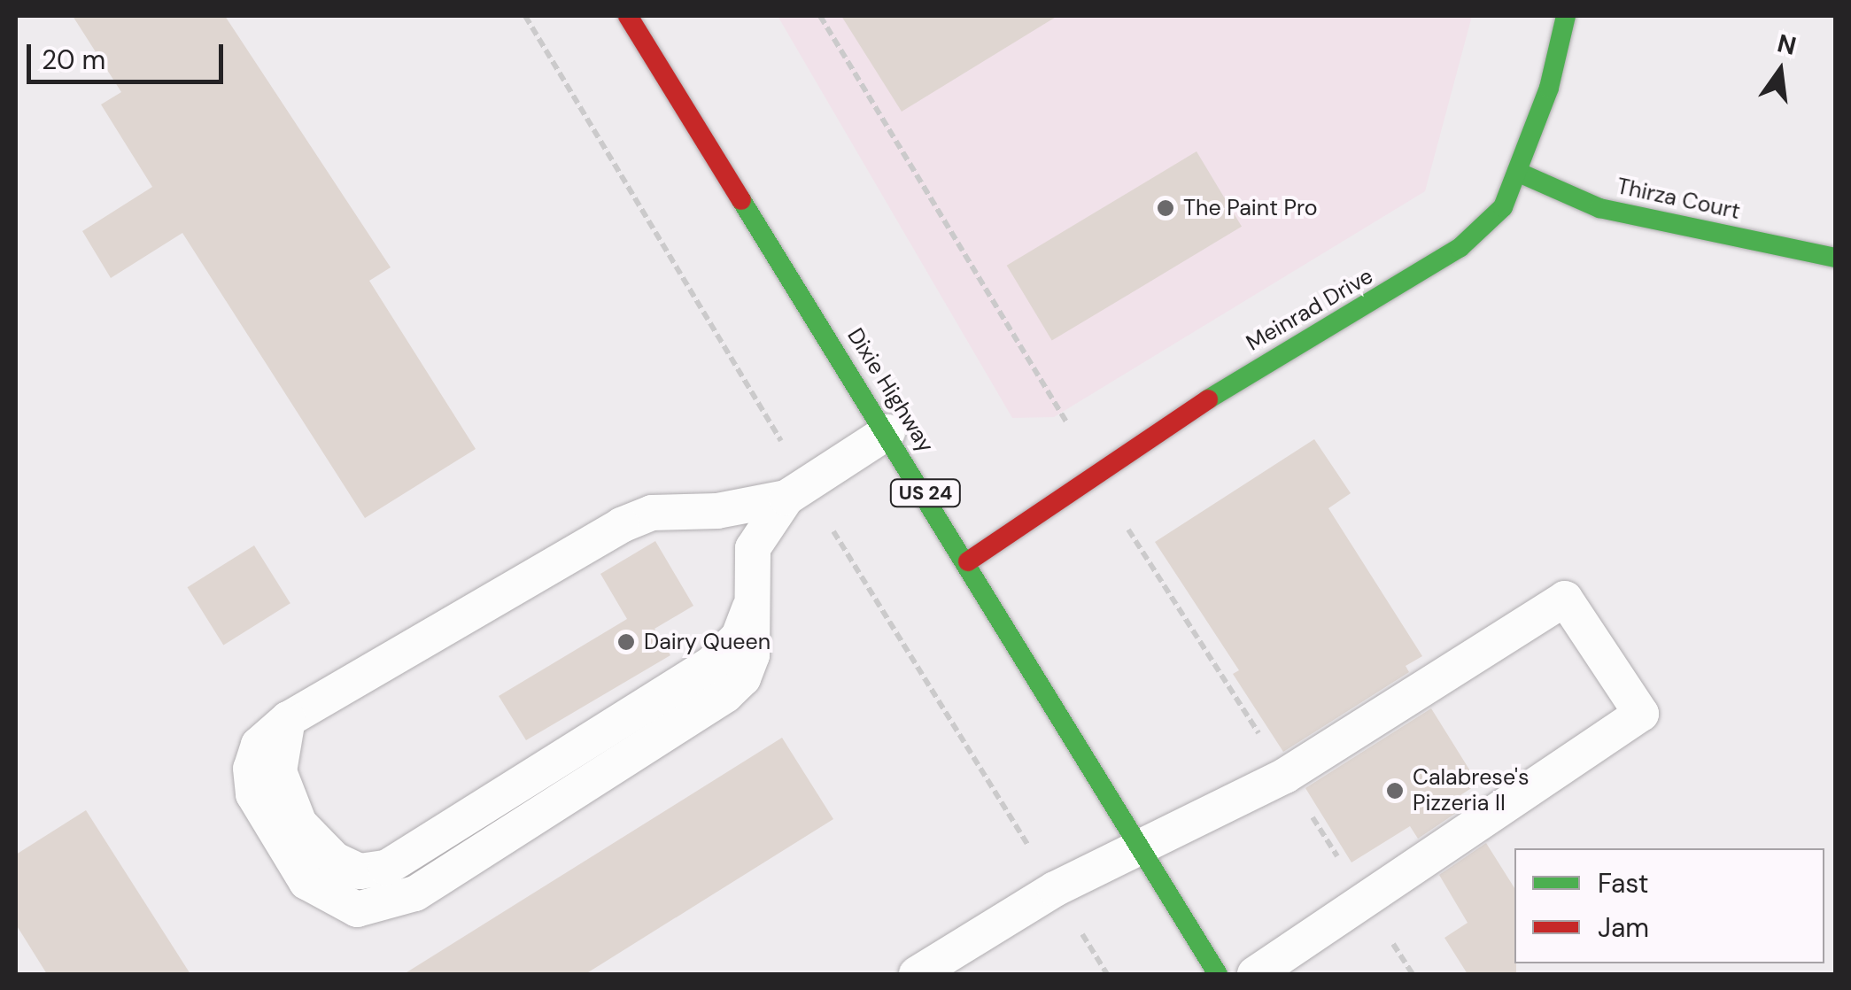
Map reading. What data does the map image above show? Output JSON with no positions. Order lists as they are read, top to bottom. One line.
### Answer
{"streets":{"street":["Thirza Court","Meinrad Drive","Dixie Highway","US 24"]},"crossings":[["Thirza Court","Meinrad Drive"],["Meinrad Drive","Dixie Highway"]],"places":["The Paint Pro","Dairy Queen","Calabrese's Pizzeria II"],"legend":["Fast","Jam"],"scale_bar":"20 m","north":"top"}
